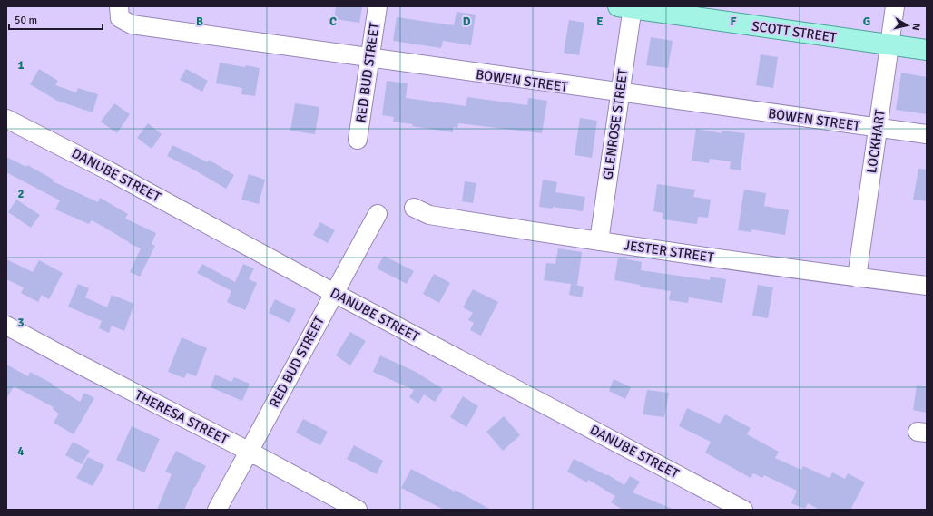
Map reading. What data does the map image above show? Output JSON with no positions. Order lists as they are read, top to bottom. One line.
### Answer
{"streets":{"main road":["SCOTT STREET"],"street":["RED BUD STREET","BOWEN STREET","GLENROSE STREET","LOCKHART","DANUBE STREET","JESTER STREET","THERESA STREET"]},"crossings":[["SCOTT STREET","GLENROSE STREET"],["SCOTT STREET","LOCKHART"],["RED BUD STREET","BOWEN STREET"],["RED BUD STREET","DANUBE STREET"],["RED BUD STREET","THERESA STREET"],["BOWEN STREET","GLENROSE STREET"],["BOWEN STREET","LOCKHART"],["GLENROSE STREET","JESTER STREET"],["LOCKHART","JESTER STREET"]],"scale_bar":"50 m","north":"right","grid":{"columns":["B","C","D","E","F","G"],"rows":["1","2","3","4"]}}
